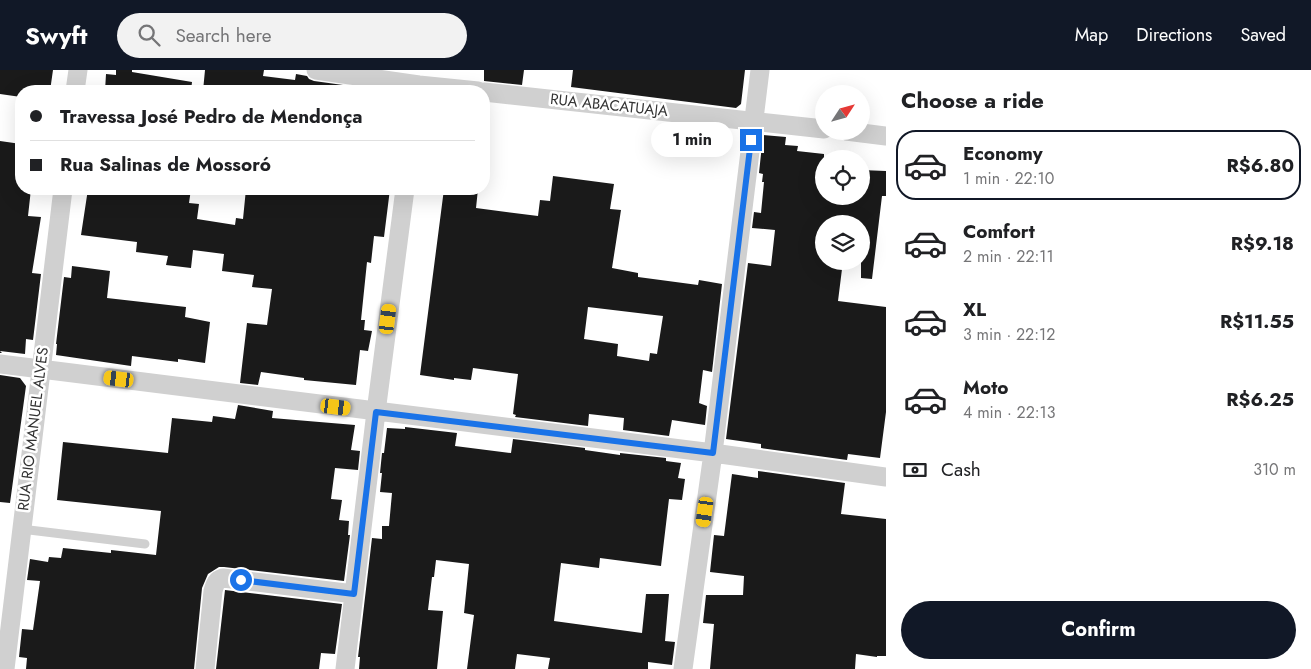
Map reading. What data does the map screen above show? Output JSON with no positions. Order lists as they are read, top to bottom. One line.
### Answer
{"streets":{"street":["RUA ABACATUAJA","RUA RIO MANUEL ALVES"]},"north":"top right","page":{"header":"Swyft","search":"Search here","nav":["Map","Directions","Saved"],"heading":"Choose a ride","banner":["Travessa José Pedro de Mendonça","Rua Salinas de Mossoró"],"bubble":"1 min","list":[{"name":"Economy","note":"1 min · 22:10","value":"R$6.80"},{"name":"Comfort","note":"2 min · 22:11","value":"R$9.18"},{"name":"XL","note":"3 min · 22:12","value":"R$11.55"},{"name":"Moto","note":"4 min · 22:13","value":"R$6.25"}],"pay":["Cash","310 m"],"buttons":"Confirm"}}
